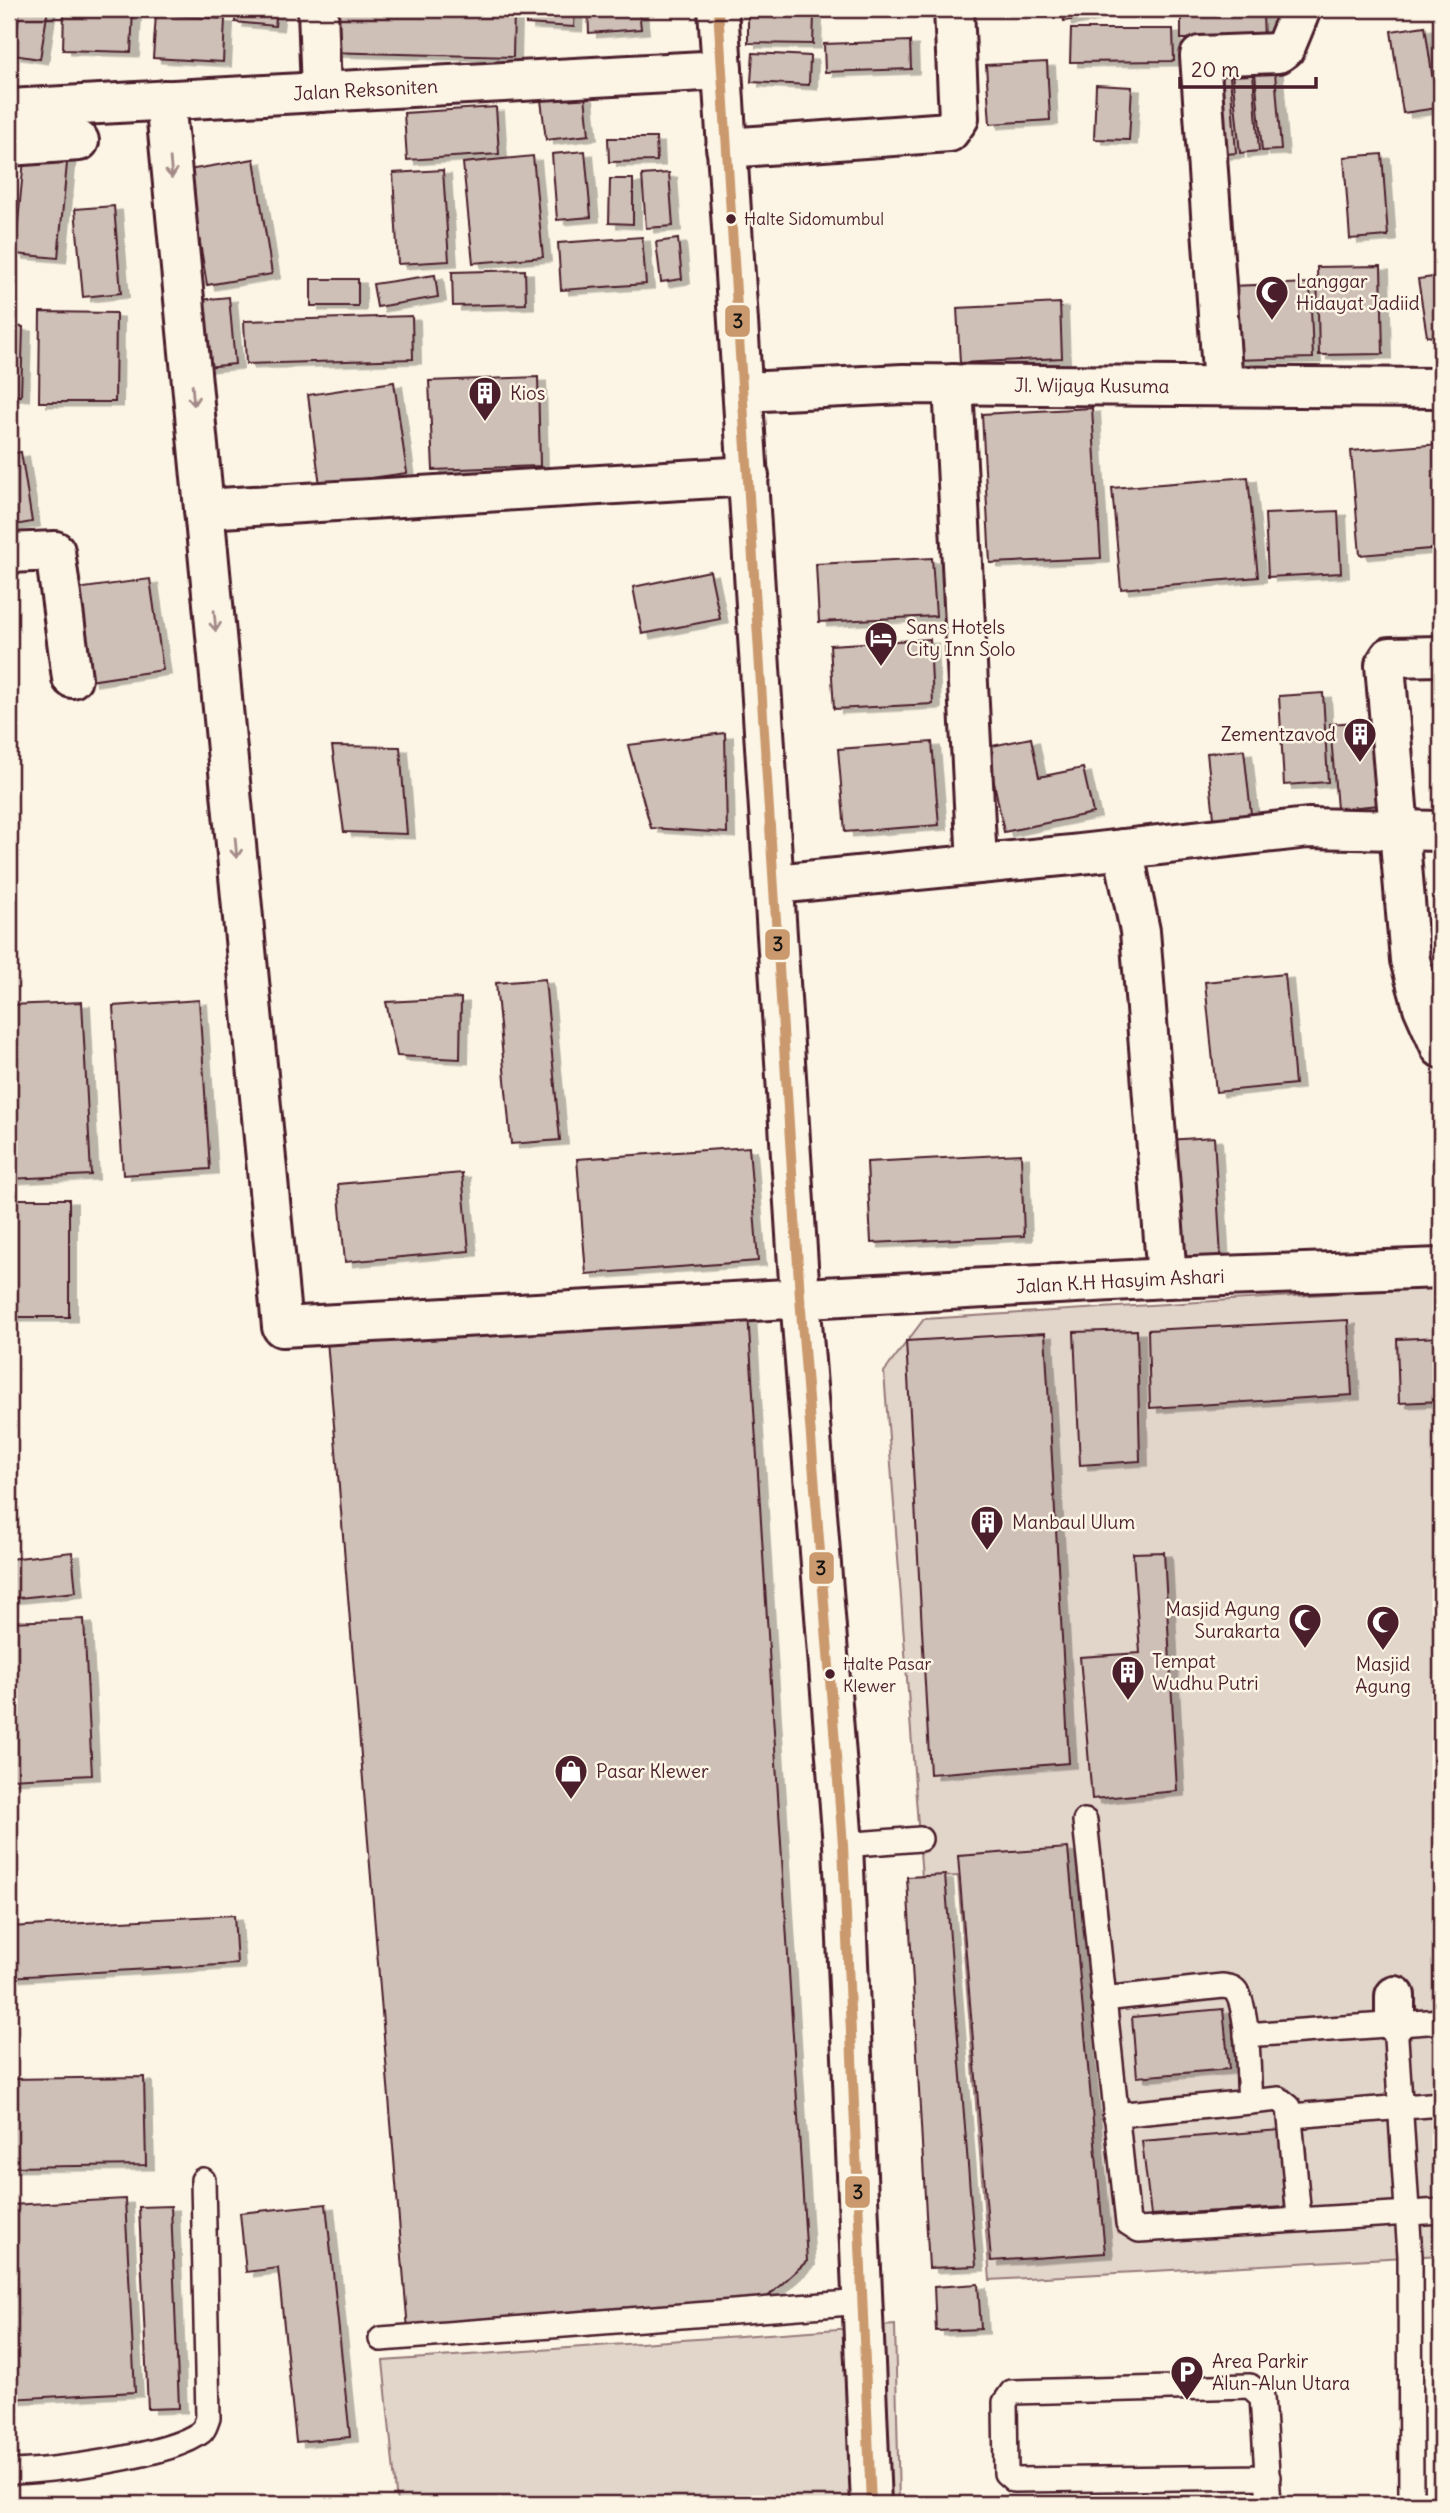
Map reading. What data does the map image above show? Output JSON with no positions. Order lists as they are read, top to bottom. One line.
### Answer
{"streets":{"street":["Jalan Reksoniten","Jl. Wijaya Kusuma","Jalan K.H Hasyim Ashari"]},"places":{"other":["Halte Sidomumbul","Halte Pasar Klewer"],"mosque":["Langgar Hidayat Jadiid","Masjid Agung Surakarta","Masjid Agung"],"building":["Kios","Zementzavod","Manbaul Ulum","Tempat Wudhu Putri"],"hotel":["Sans Hotels City Inn Solo"],"shop":["Pasar Klewer"],"parking":["Area Parkir Alun-Alun Utara"]},"lines":["transit line 3"],"scale_bar":"20 m"}
